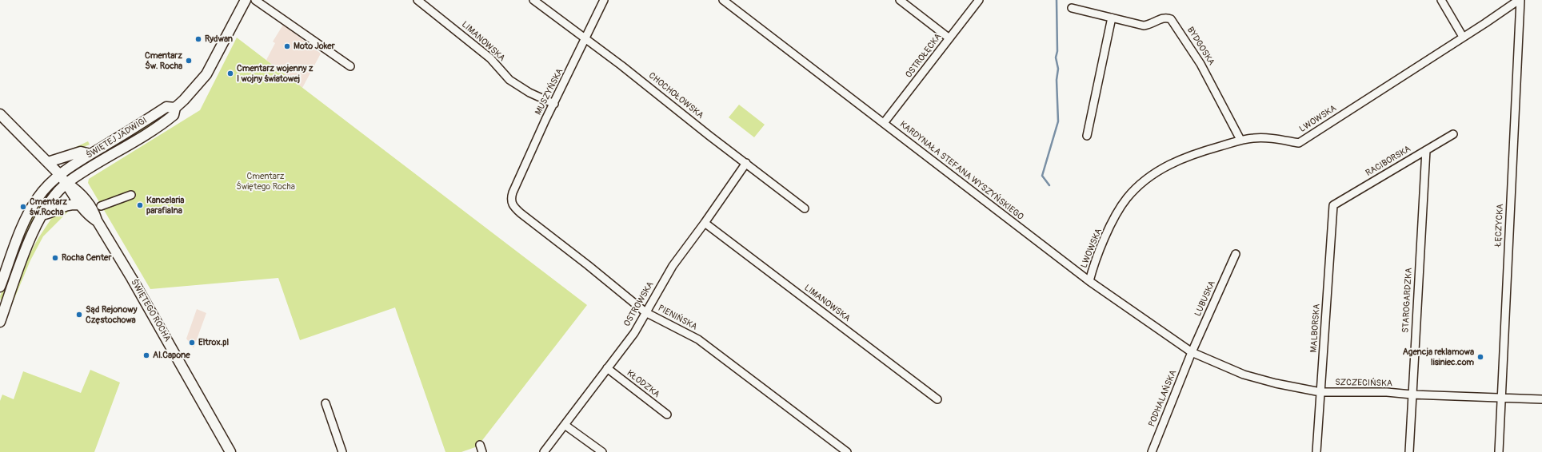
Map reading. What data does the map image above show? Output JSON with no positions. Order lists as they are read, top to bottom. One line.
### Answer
{"streets":{"main road":["ŚWIĘTEJ JADWIGI","ŚWIĘTEGO ROCHA"],"street":["LIMANOWSKA","BYDGOSKA","OSTROŁĘCKA","MUSZYŃSKA","CHOCHOŁOWSKA","LWOWSKA","RACIBORSKA","KARDYNAŁA STEFANA WYSZYŃSKIEGO","ŁĘCZYCKA","LUBUSKA","STAROGARDZKA","OSTROWSKA","PIENIŃSKA","MALBORSKA","SZCZECIŃSKA","KŁODZKA","PODHALAŃSKA"]},"crossings":[["LIMANOWSKA","MUSZYŃSKA"],["LIMANOWSKA","OSTROWSKA"],["BYDGOSKA","LWOWSKA"],["OSTROŁĘCKA","KARDYNAŁA STEFANA WYSZYŃSKIEGO"],["MUSZYŃSKA","CHOCHOŁOWSKA"],["MUSZYŃSKA","PIENIŃSKA"],["CHOCHOŁOWSKA","OSTROWSKA"],["LWOWSKA","KARDYNAŁA STEFANA WYSZYŃSKIEGO"],["LWOWSKA","ŁĘCZYCKA"],["ŚWIĘTEJ JADWIGI","ŚWIĘTEGO ROCHA"],["RACIBORSKA","STAROGARDZKA"],["RACIBORSKA","MALBORSKA"],["KARDYNAŁA STEFANA WYSZYŃSKIEGO","LUBUSKA"],["KARDYNAŁA STEFANA WYSZYŃSKIEGO","SZCZECIŃSKA"],["KARDYNAŁA STEFANA WYSZYŃSKIEGO","PODHALAŃSKA"],["ŁĘCZYCKA","SZCZECIŃSKA"],["LUBUSKA","SZCZECIŃSKA"],["LUBUSKA","PODHALAŃSKA"],["STAROGARDZKA","SZCZECIŃSKA"],["OSTROWSKA","PIENIŃSKA"],["OSTROWSKA","KŁODZKA"],["MALBORSKA","SZCZECIŃSKA"],["SZCZECIŃSKA","PODHALAŃSKA"]],"parks":["Cmentarz Świętego Rocha"],"places":["Rydwan","Moto Joker","Cmentarz Św. Rocha","Cmentarz wojenny z I wojny światowej","Kancelaria parafialna","Cmentarz św.Rocha","Rocha Center","Sąd Rejonowy Częstochowa","Eltrox.pl","Al.Capone","Agencja reklamowa lisiniec.com"]}
